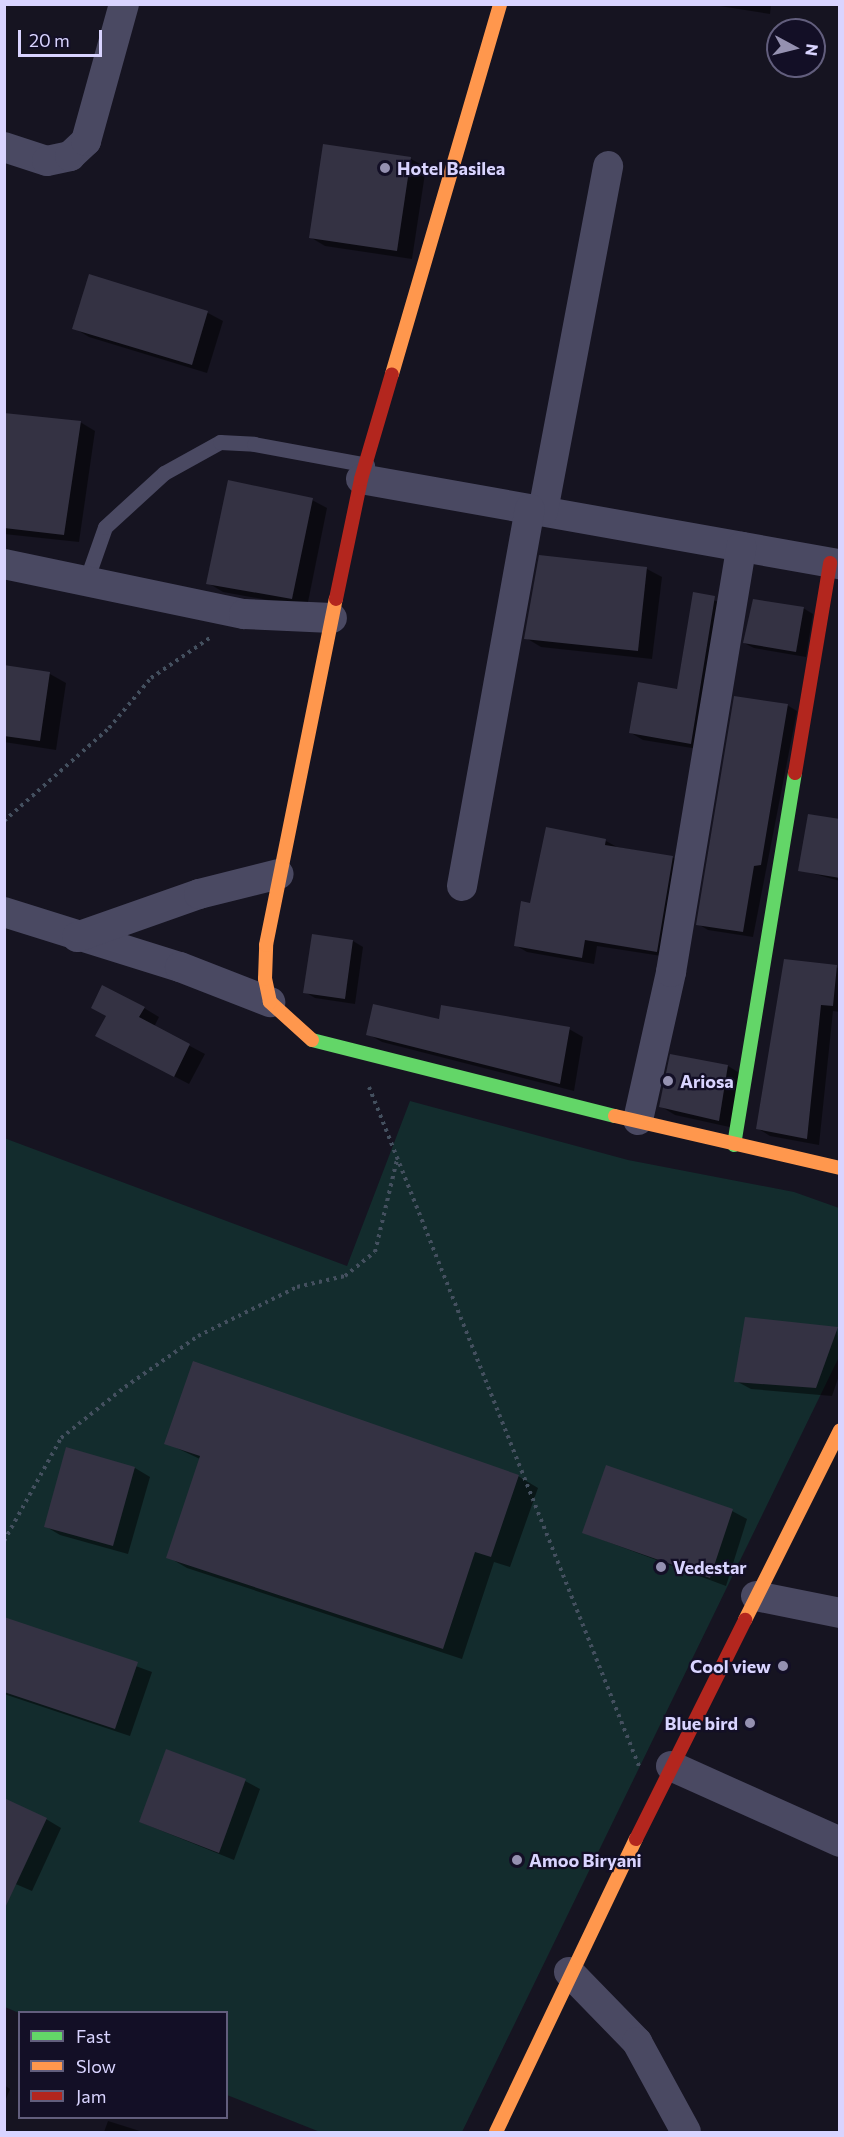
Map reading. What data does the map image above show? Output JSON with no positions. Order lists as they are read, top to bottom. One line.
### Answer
{"places":["Hotel Basilea","Ariosa","Vedestar","Cool view","Blue bird","Amoo Biryani"],"legend":["Fast","Slow","Jam"],"scale_bar":"20 m","north":"right"}
